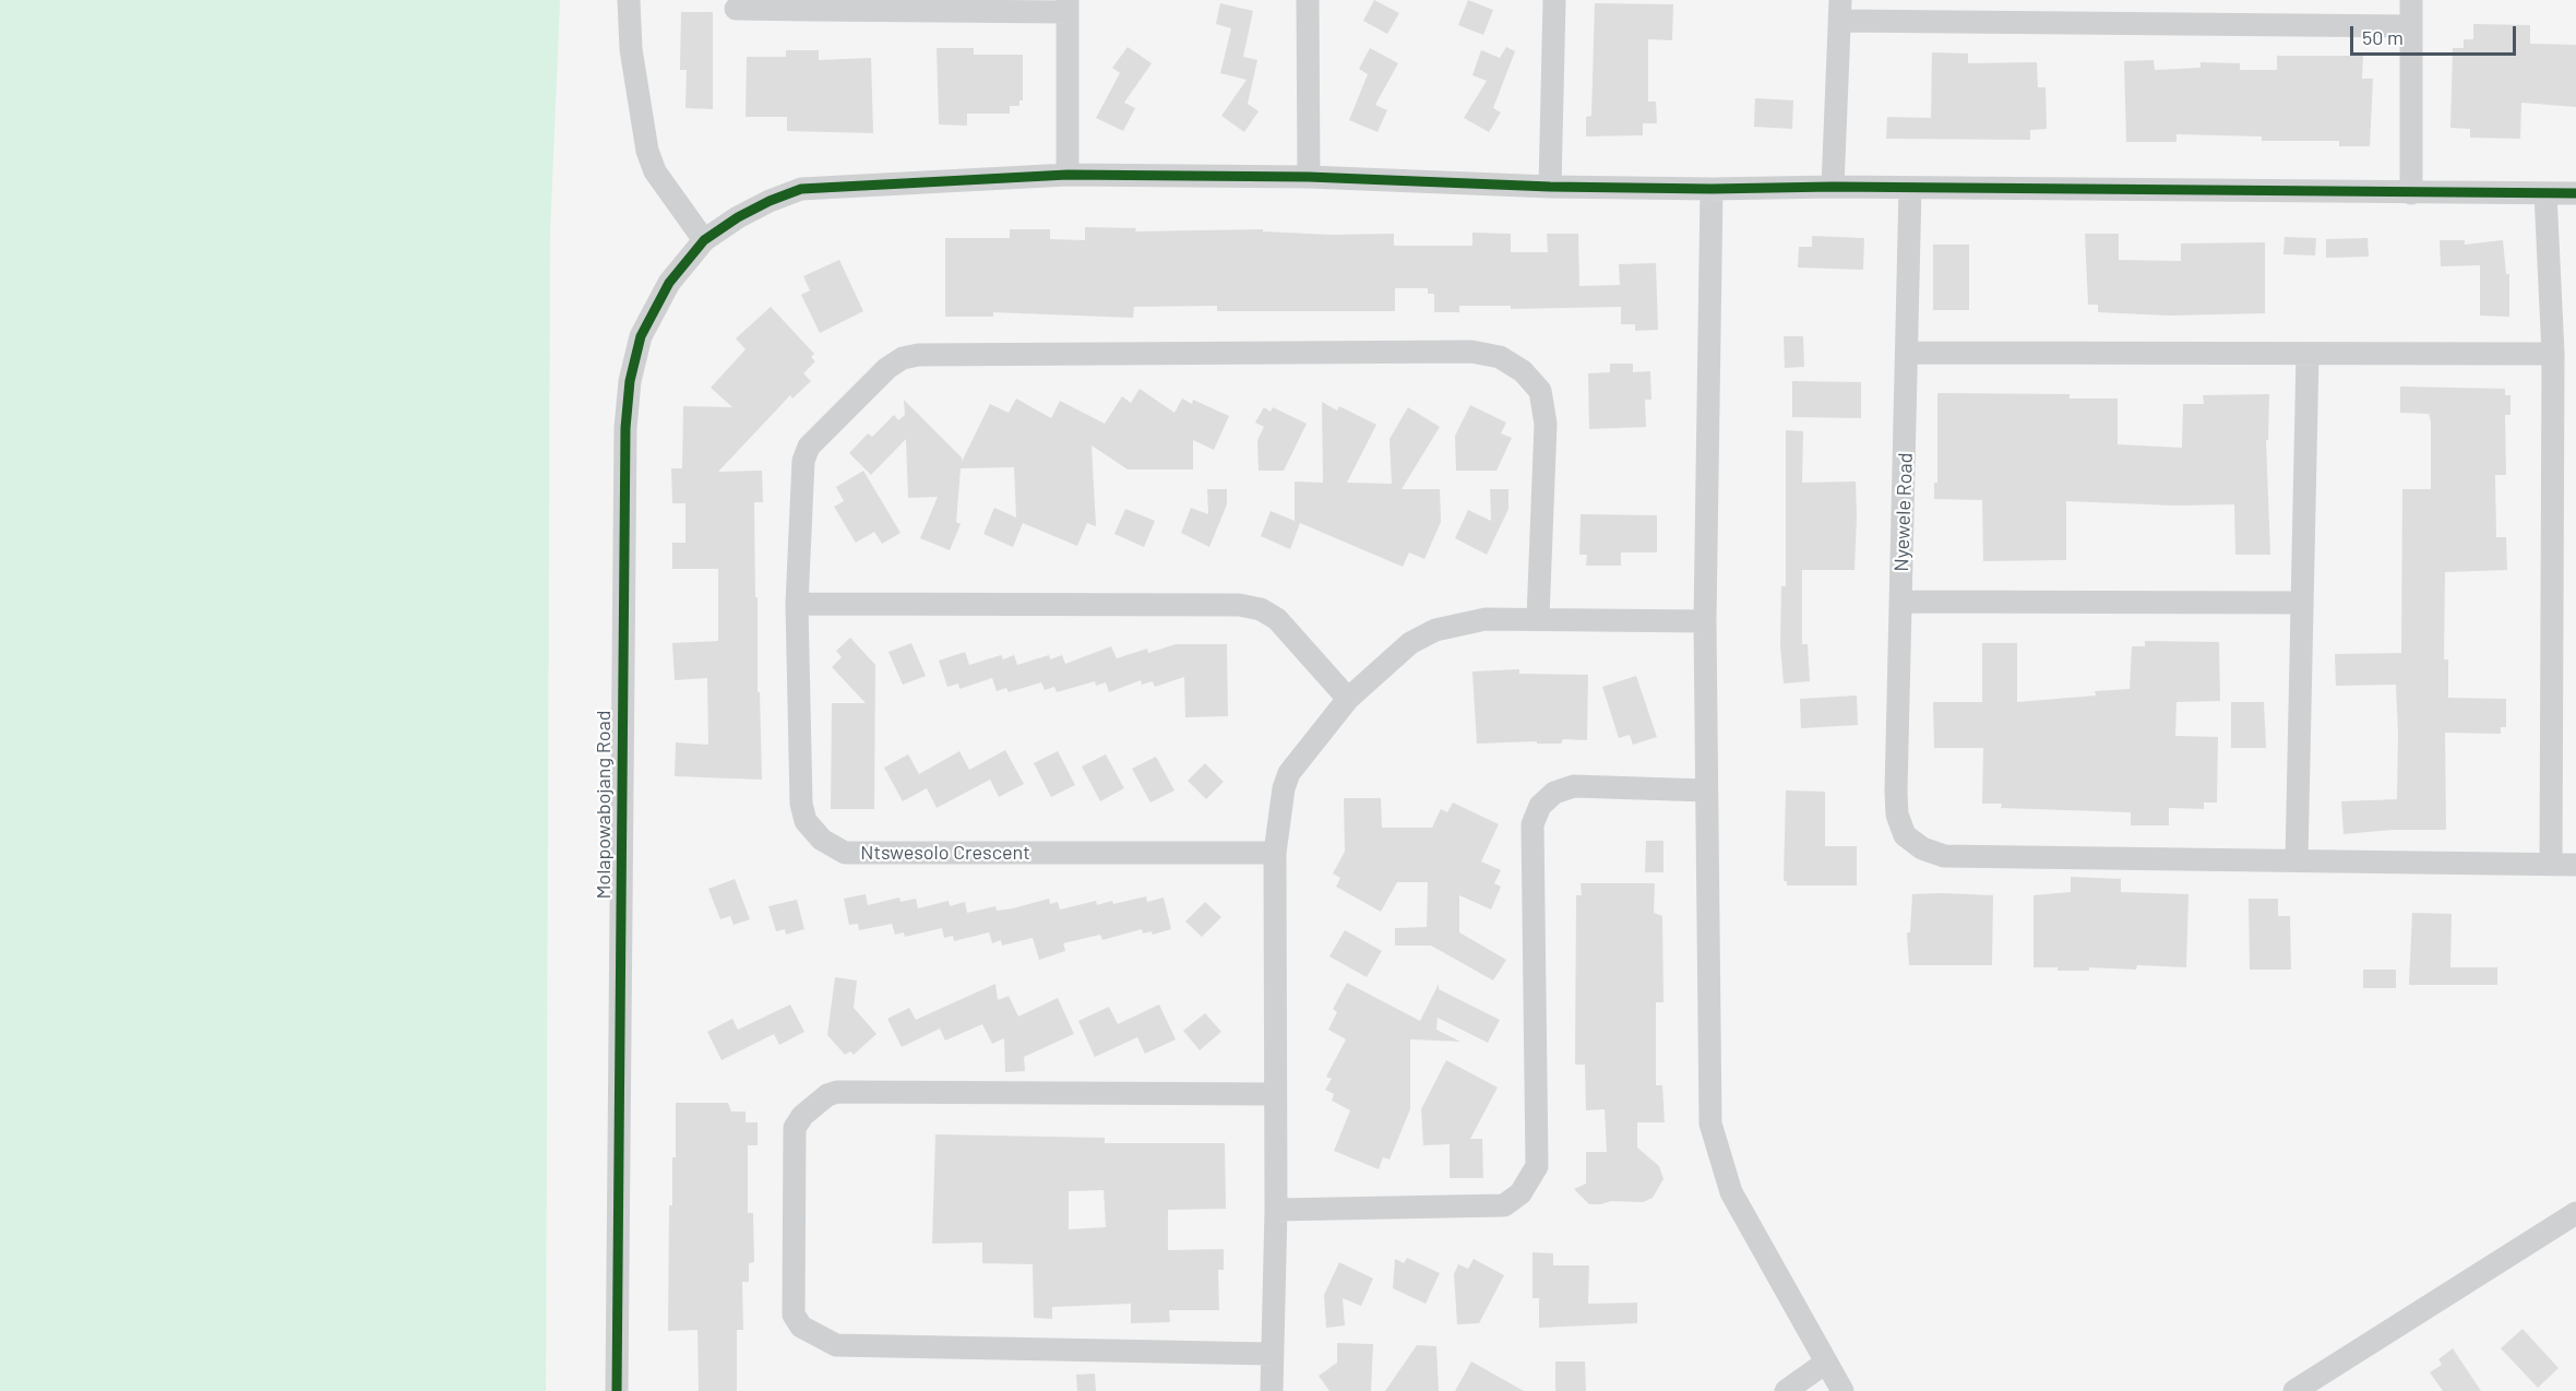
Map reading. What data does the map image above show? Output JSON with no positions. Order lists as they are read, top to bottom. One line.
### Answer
{"streets":{"street":["Nyewele Road","Molapowabojang Road","Ntswesolo Crescent"]},"crossings":[["Nyewele Road","Molapowabojang Road"]],"scale_bar":"50 m"}
